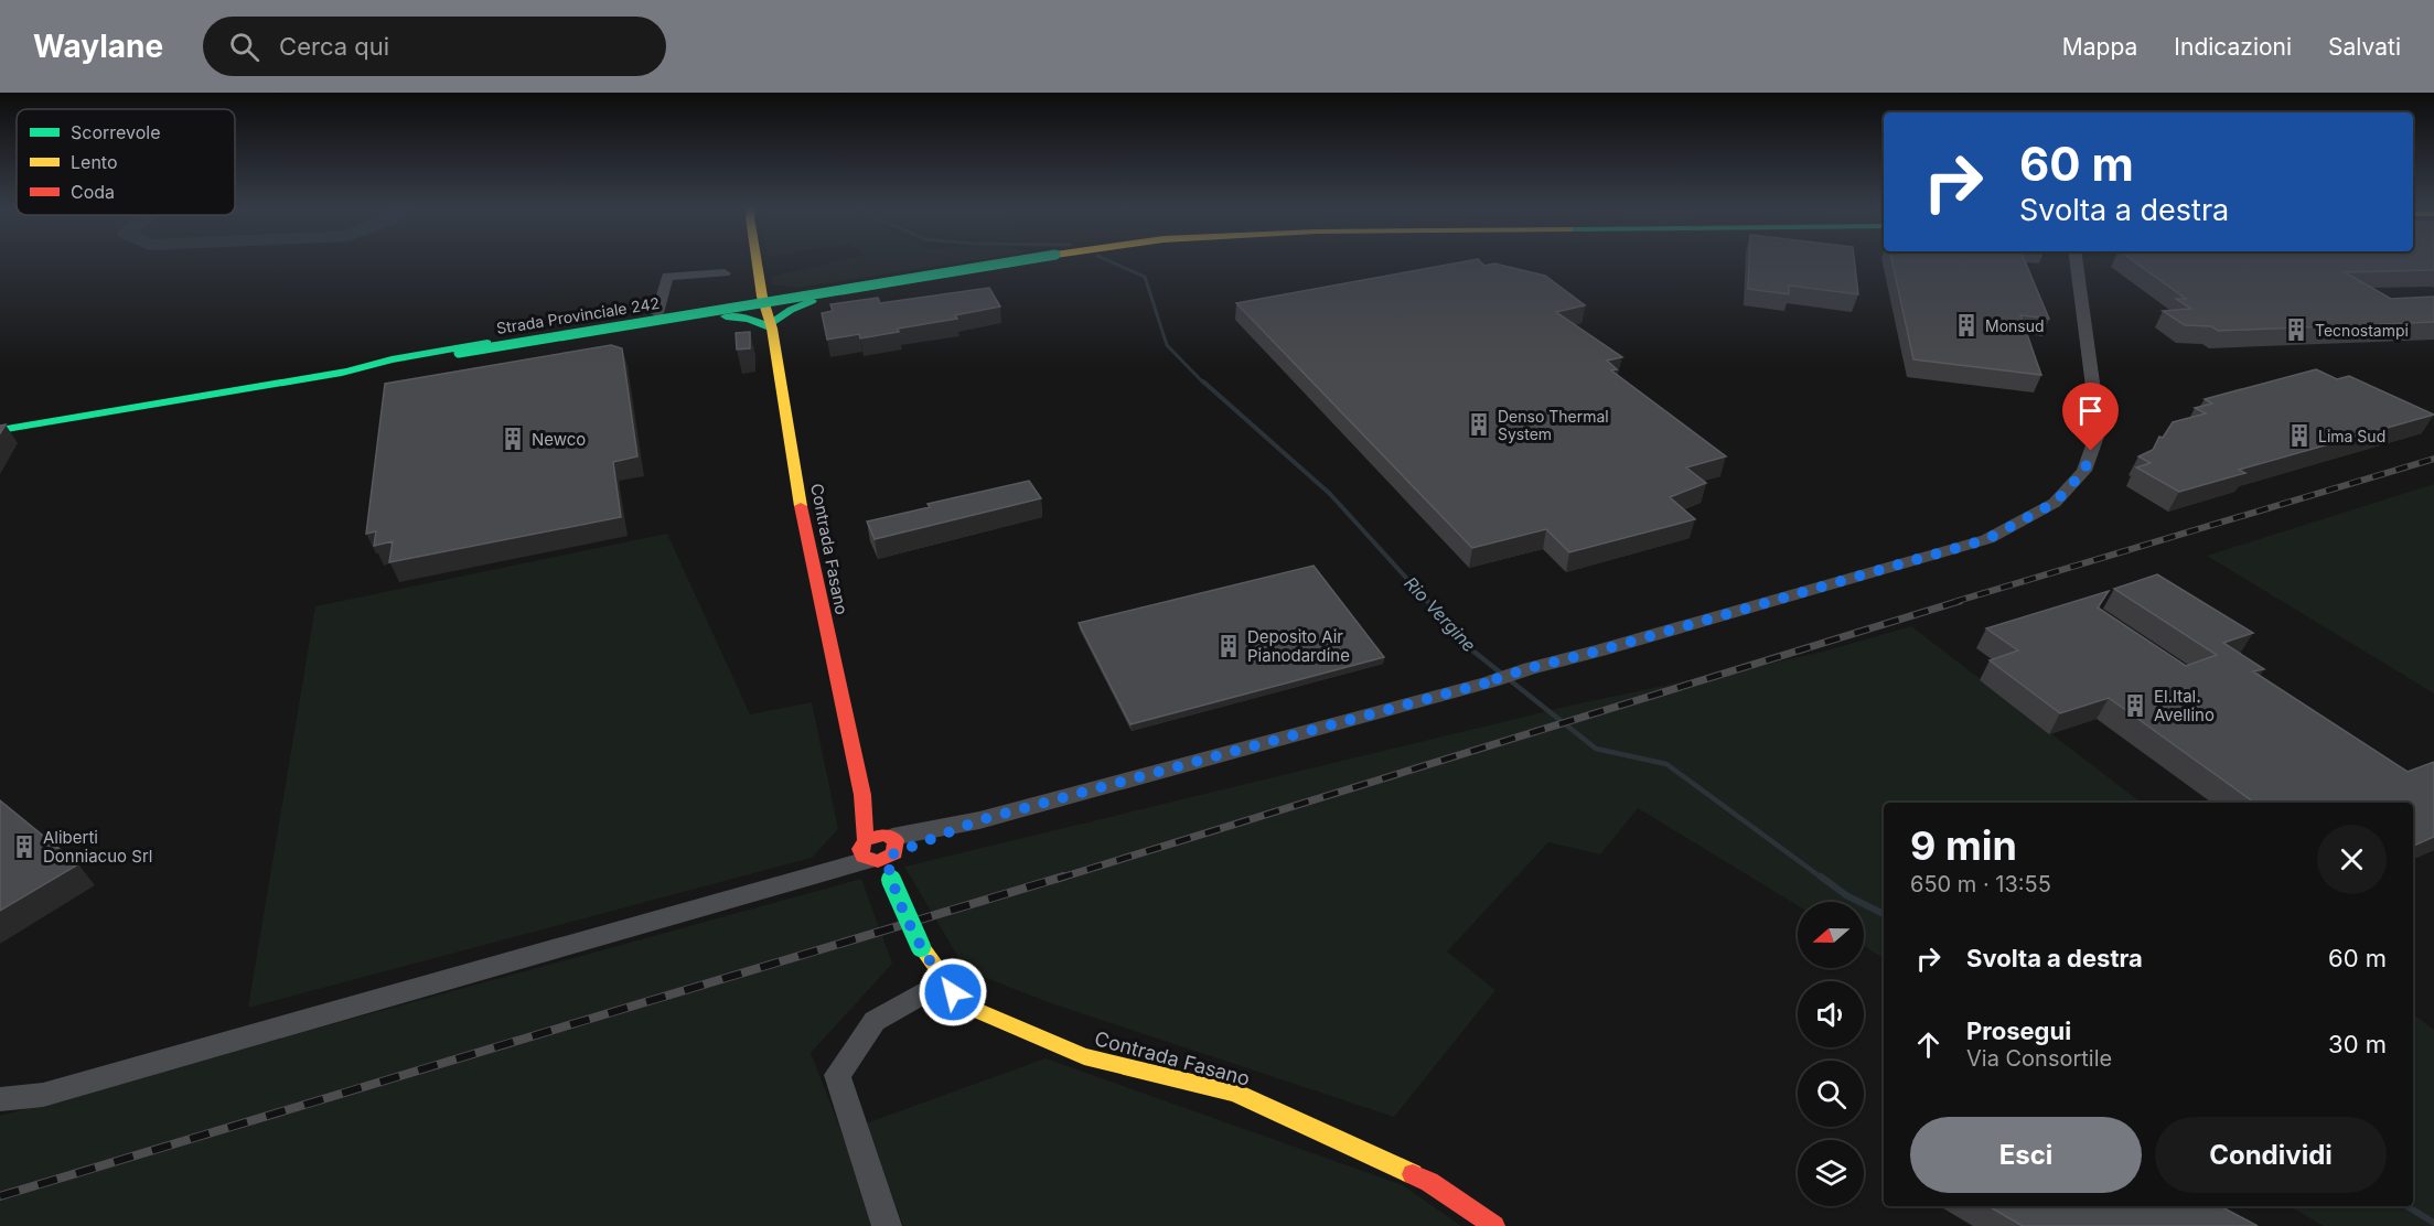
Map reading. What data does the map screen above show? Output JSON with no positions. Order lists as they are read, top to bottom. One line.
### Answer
{"streets":{"street":["Strada Provinciale 242","Contrada Fasano"]},"water":["Rio Vergine"],"places":{"building":["Monsud","Tecnostampi","Denso Thermal System","Lima Sud","Newco","Deposito Air Pianodardine","El.Ital. Avellino","Aliberti Donniacuo Srl"]},"legend":["Scorrevole","Lento","Coda"],"north":"left","page":{"header":"Waylane","search":"Cerca qui","nav":["Mappa","Indicazioni","Salvati"],"turn":["60 m","Svolta a destra"],"heading":["9 min","650 m · 13:55"],"list":[{"name":"Svolta a destra","value":"60 m"},{"name":"Prosegui","note":"Via Consortile","value":"30 m"}],"buttons":["Esci","Condividi"]}}
